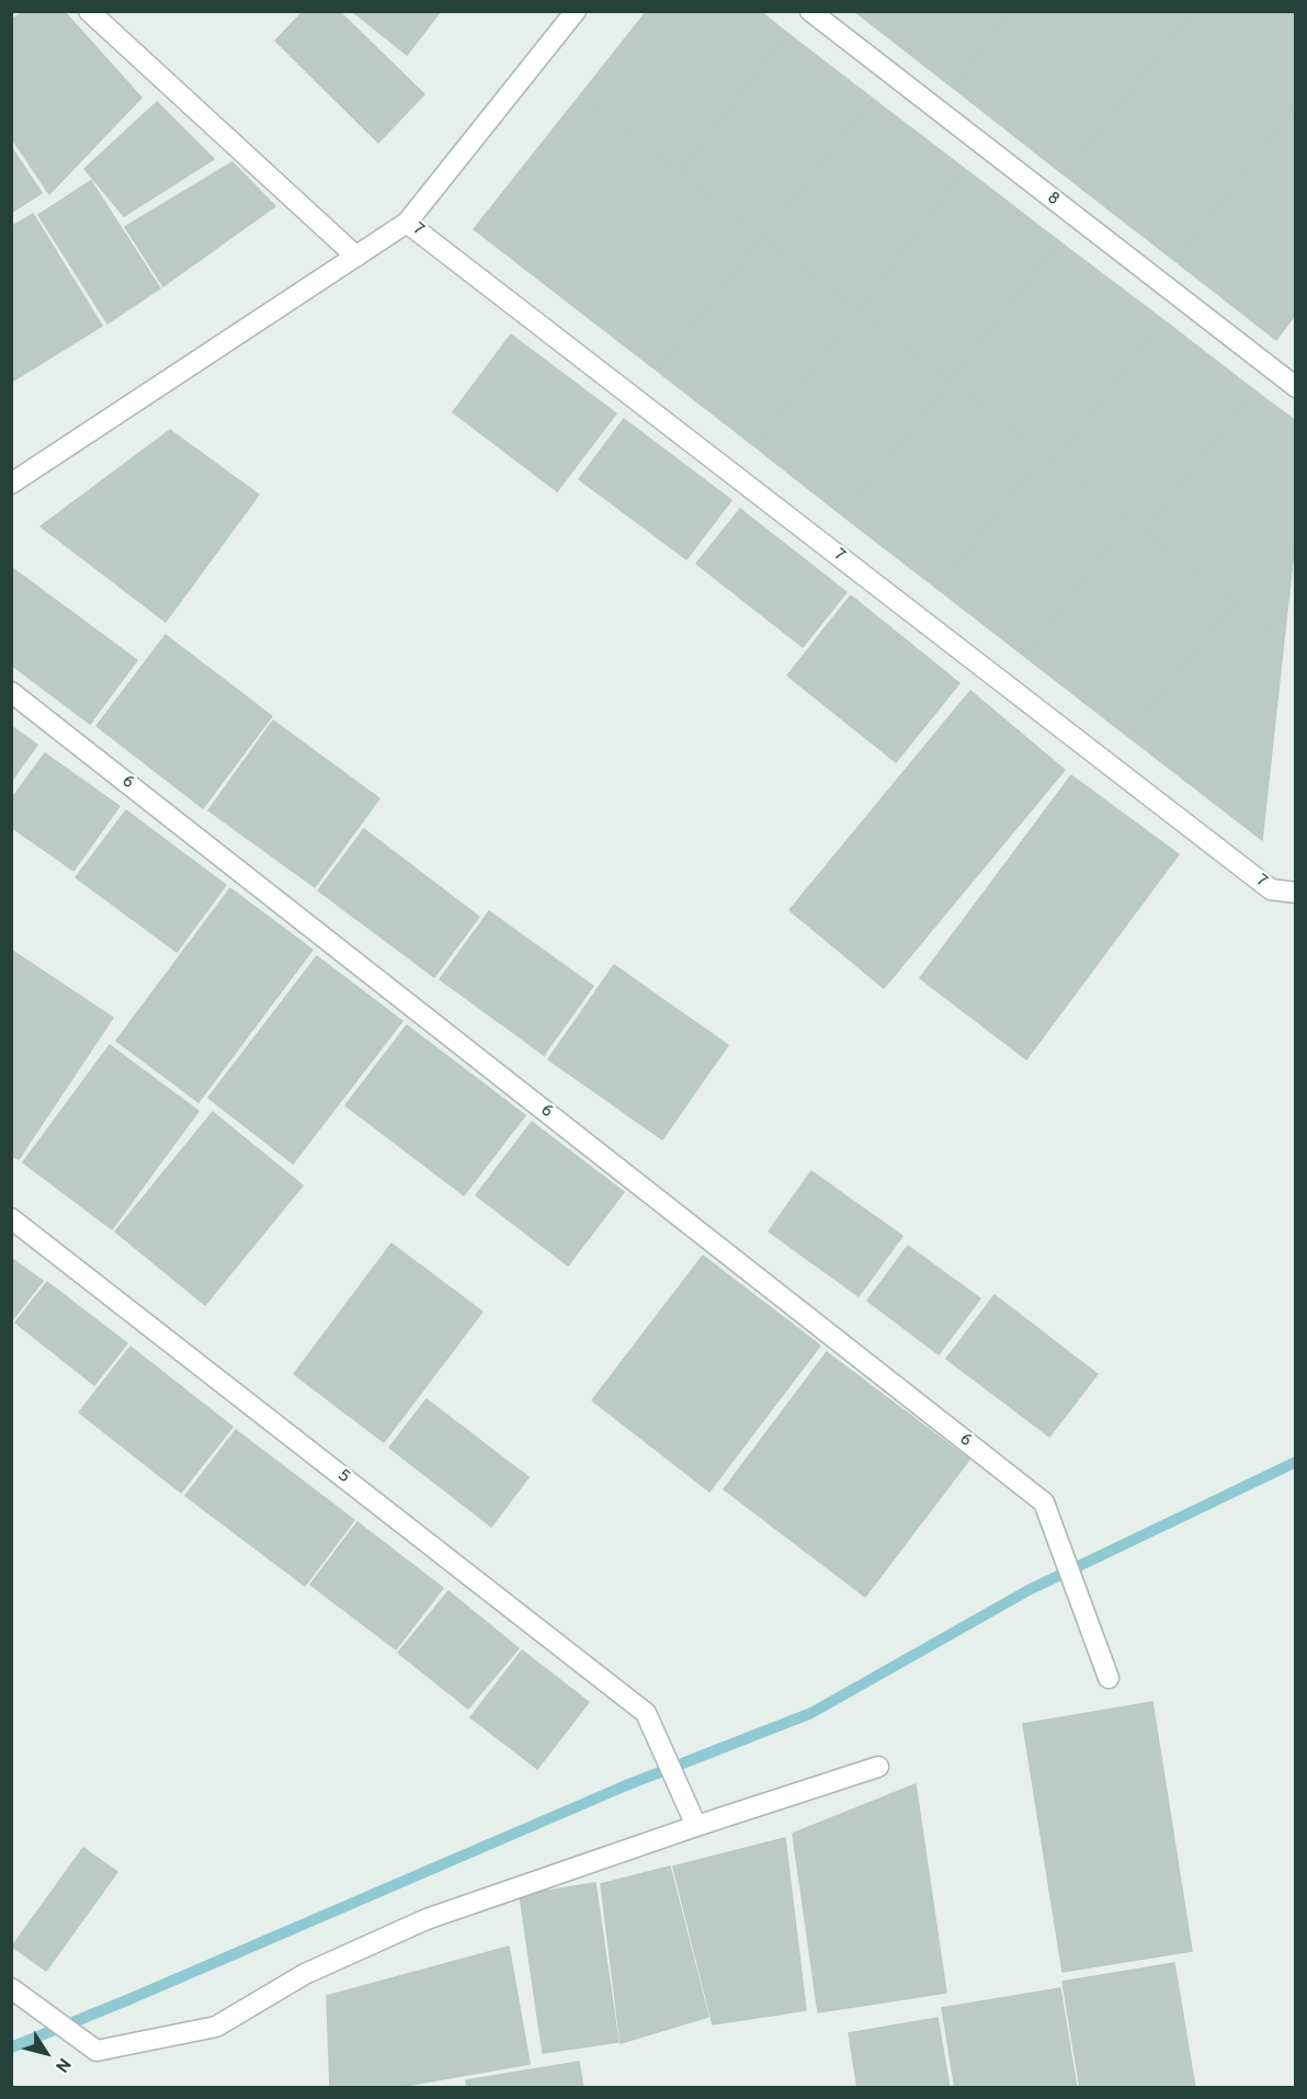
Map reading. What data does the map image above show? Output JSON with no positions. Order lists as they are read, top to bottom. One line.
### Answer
{"streets":{"street":["8","7","6","5"]},"north":"bottom right"}
